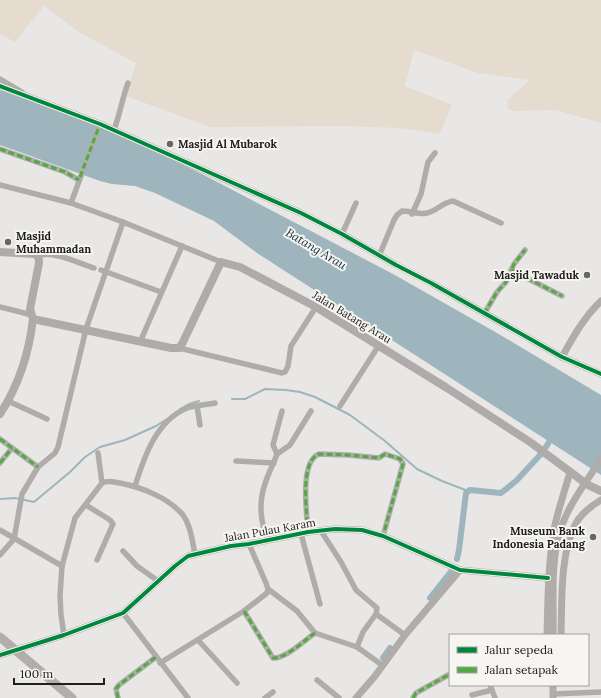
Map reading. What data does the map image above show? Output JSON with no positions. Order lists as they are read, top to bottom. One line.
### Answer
{"streets":{"main road":["Jalan Batang Arau"],"street":["Jalan Pulau Karam"]},"water":["Batang Arau"],"places":["Masjid Al Mubarok","Masjid Muhammadan","Masjid Tawaduk","Museum Bank Indonesia Padang"],"legend":["Jalur sepeda","Jalan setapak"],"scale_bar":"100 m"}
